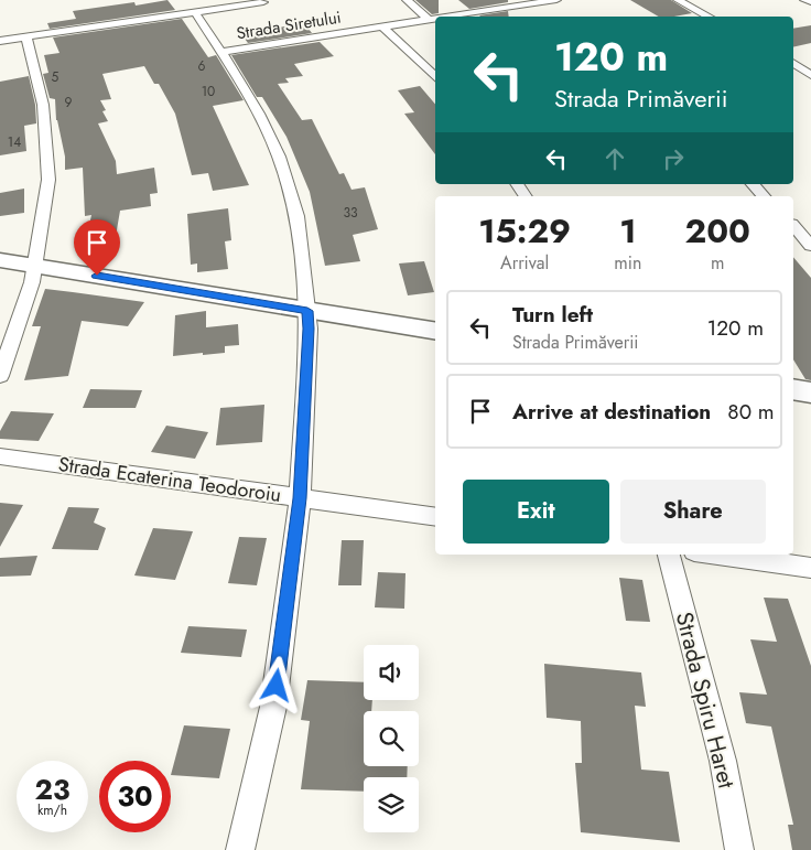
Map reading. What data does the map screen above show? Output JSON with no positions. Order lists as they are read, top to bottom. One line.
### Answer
{"streets":{"street":["Strada Siretului","Strada Ecaterina Teodoroiu","Strada Spiru Haret"]},"house_numbers":["6","5","10","9","14","33"],"page":{"turn":["120 m","Strada Primăverii"],"eta":["15:29","Arrival","1","min","200","m"],"list":[{"name":"Turn left","note":"Strada Primăverii","value":"120 m"},{"name":"Arrive at destination","value":"80 m"}],"buttons":["Exit","Share"],"speed":"23 km/h","limit":"30"}}
